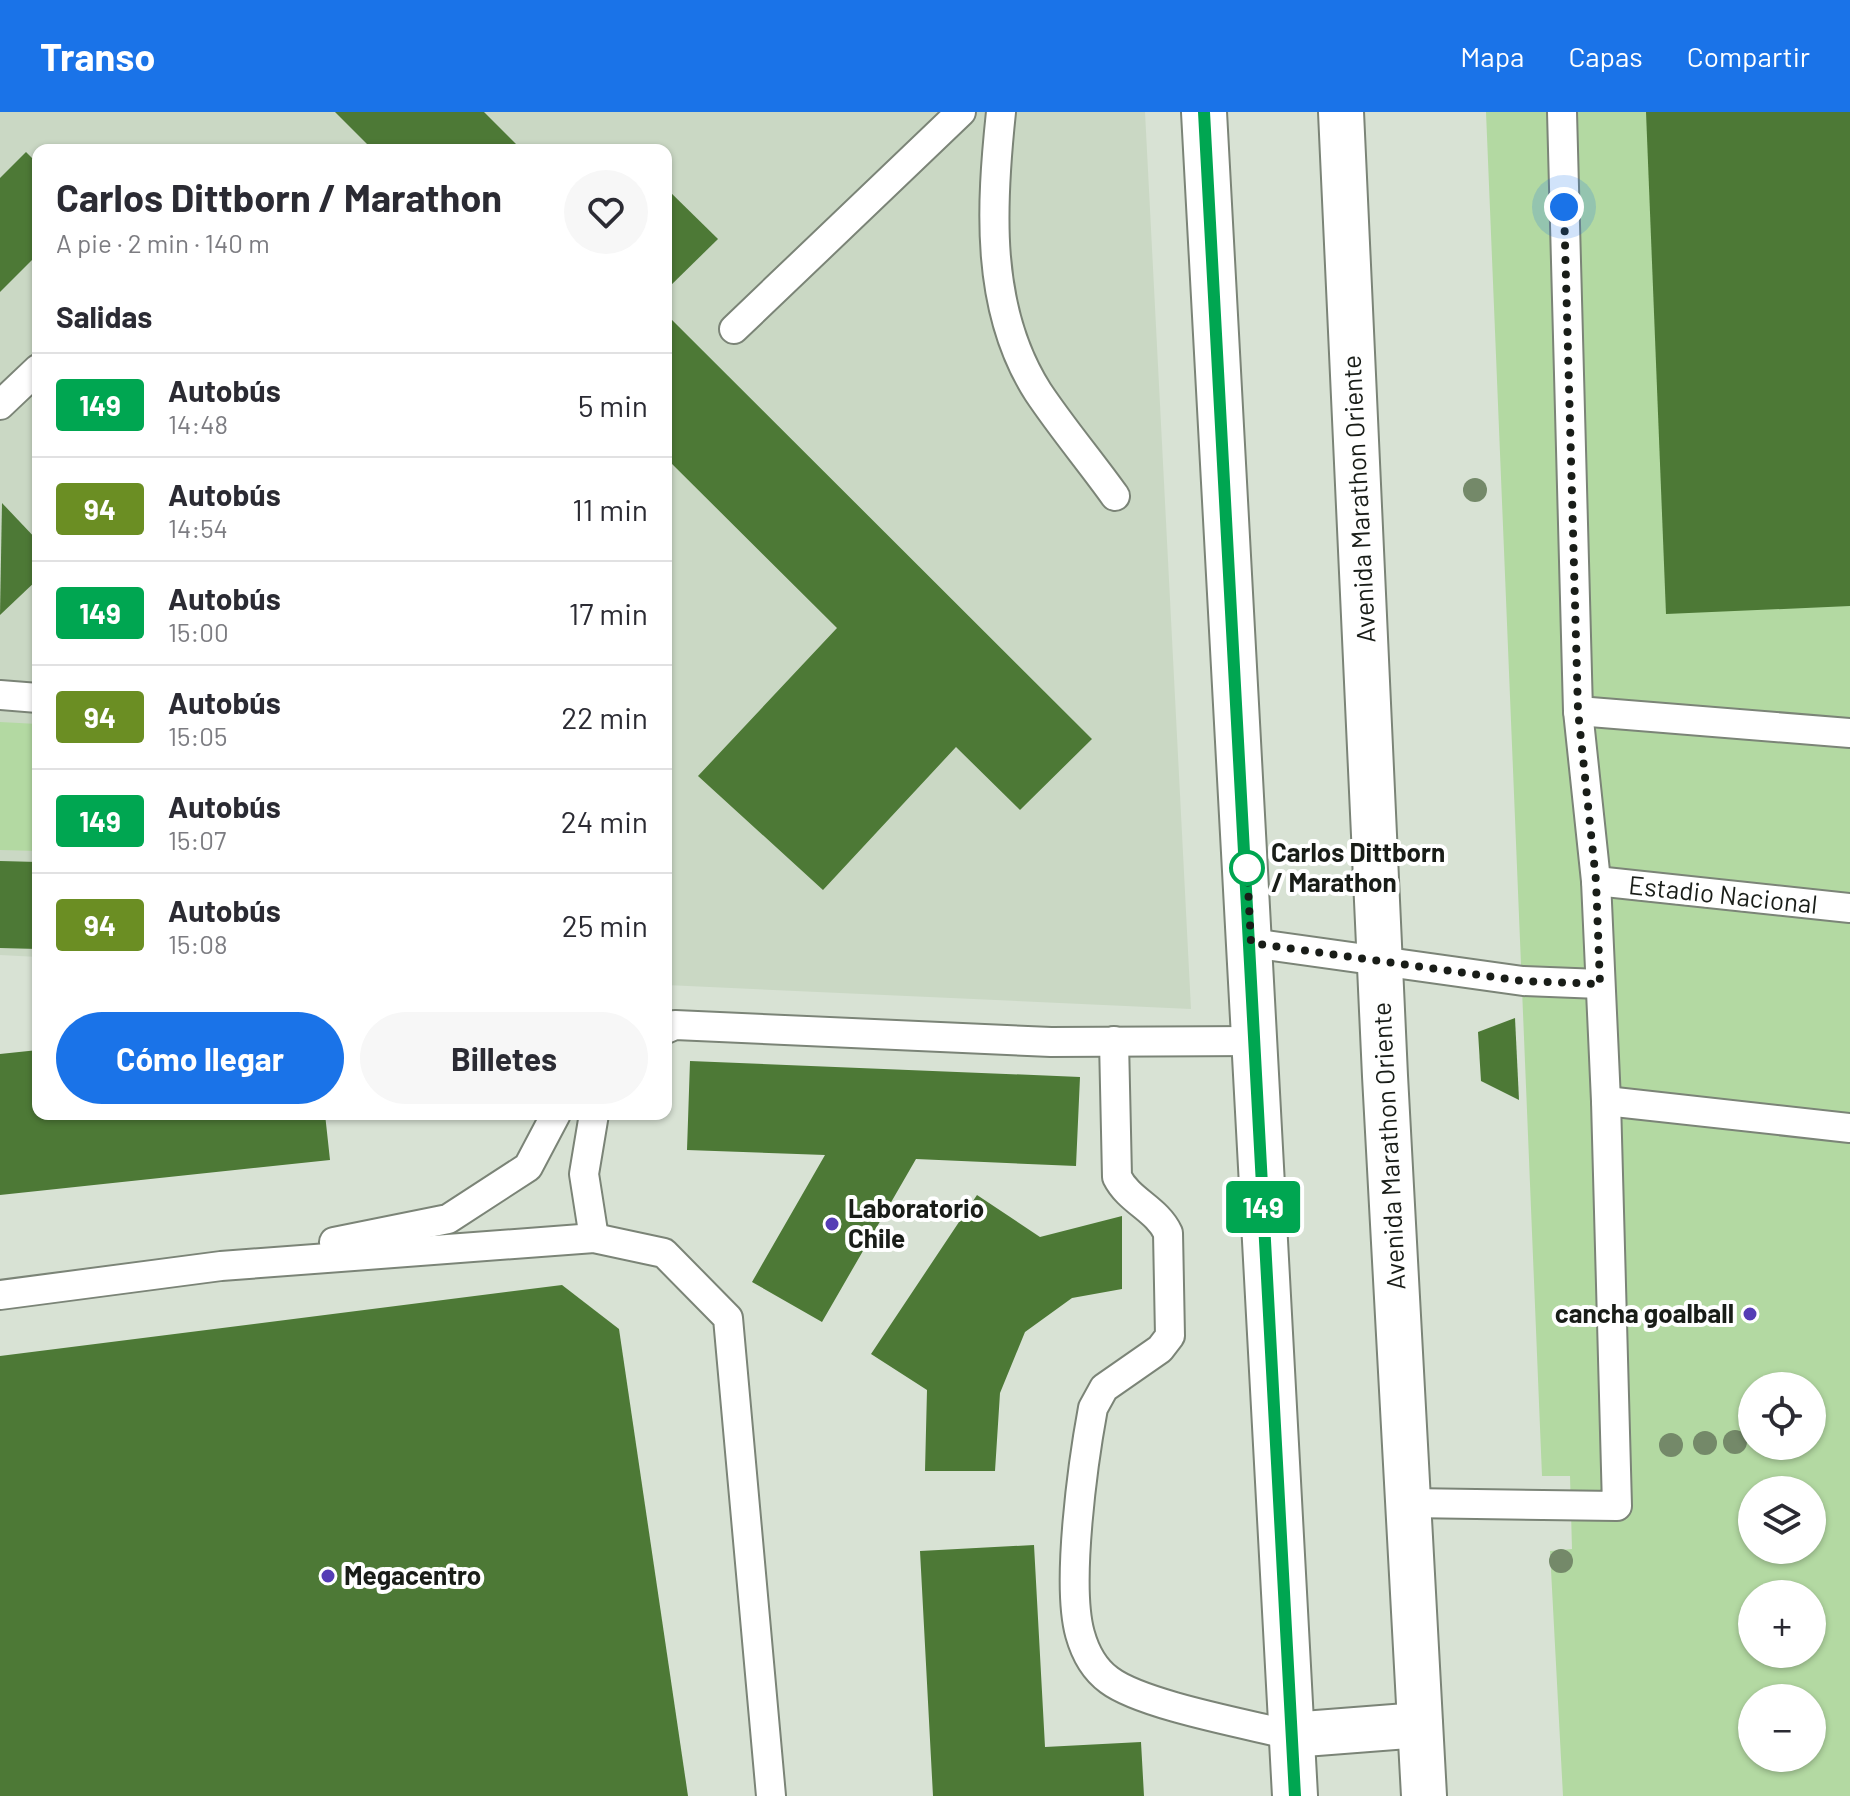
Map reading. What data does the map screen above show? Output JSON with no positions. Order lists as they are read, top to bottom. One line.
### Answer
{"streets":{"main road":["Avenida Marathon Oriente"],"lane":["Estadio Nacional"]},"places":["Carlos Dittborn / Marathon","Laboratorio Chile","cancha goalball","Megacentro"],"lines":["bus line 149"],"page":{"header":"Transo","nav":["Mapa","Capas","Compartir"],"on_map":"149","heading":[["Carlos Dittborn / Marathon","A pie · 2 min · 140 m"],"Salidas"],"list":[{"mark":"149","name":"Autobús","note":"14:48","value":"5 min"},{"mark":"94","name":"Autobús","note":"14:54","value":"11 min"},{"mark":"149","name":"Autobús","note":"15:00","value":"17 min"},{"mark":"94","name":"Autobús","note":"15:05","value":"22 min"},{"mark":"149","name":"Autobús","note":"15:07","value":"24 min"},{"mark":"94","name":"Autobús","note":"15:08","value":"25 min"}],"buttons":["Cómo llegar","Billetes"],"map_buttons":["+","−"]}}
